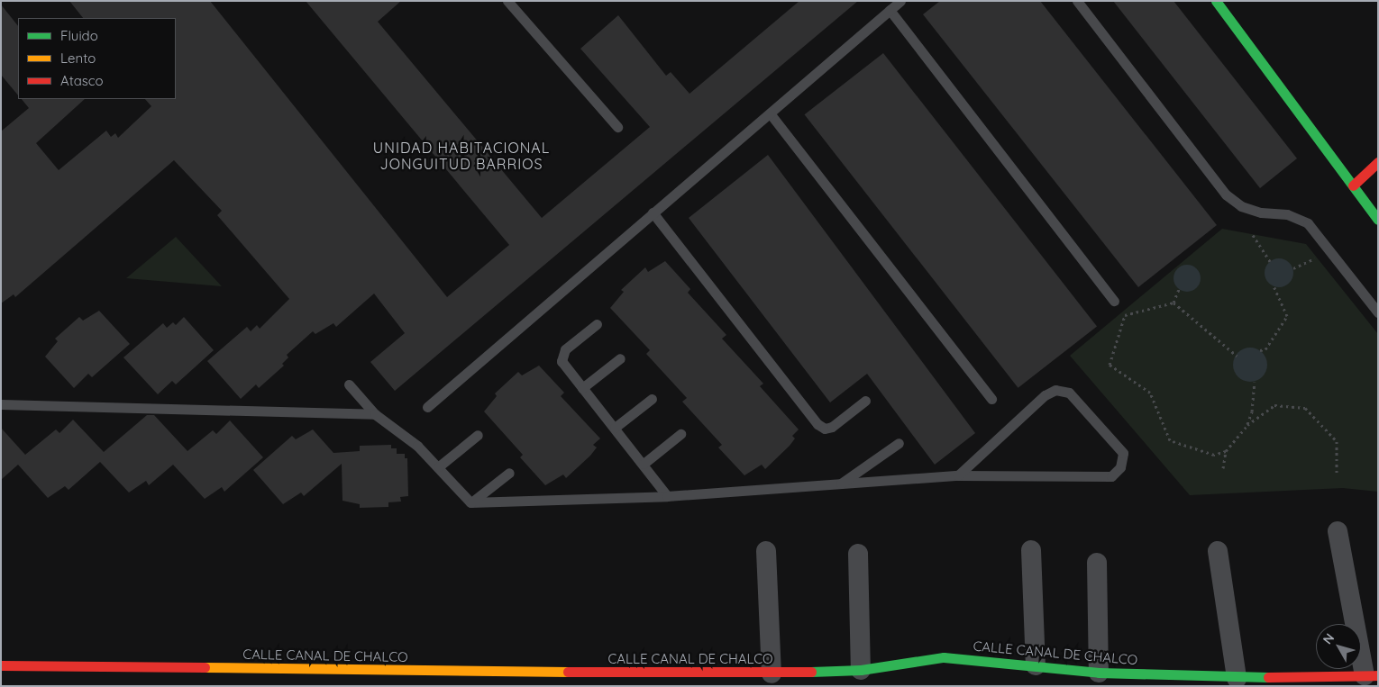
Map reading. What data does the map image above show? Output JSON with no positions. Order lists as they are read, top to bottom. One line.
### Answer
{"streets":{"street":["CALLE CANAL DE CHALCO"]},"districts":["UNIDAD HABITACIONAL JONGUITUD BARRIOS"],"legend":["Fluido","Lento","Atasco"],"north":"top left"}
